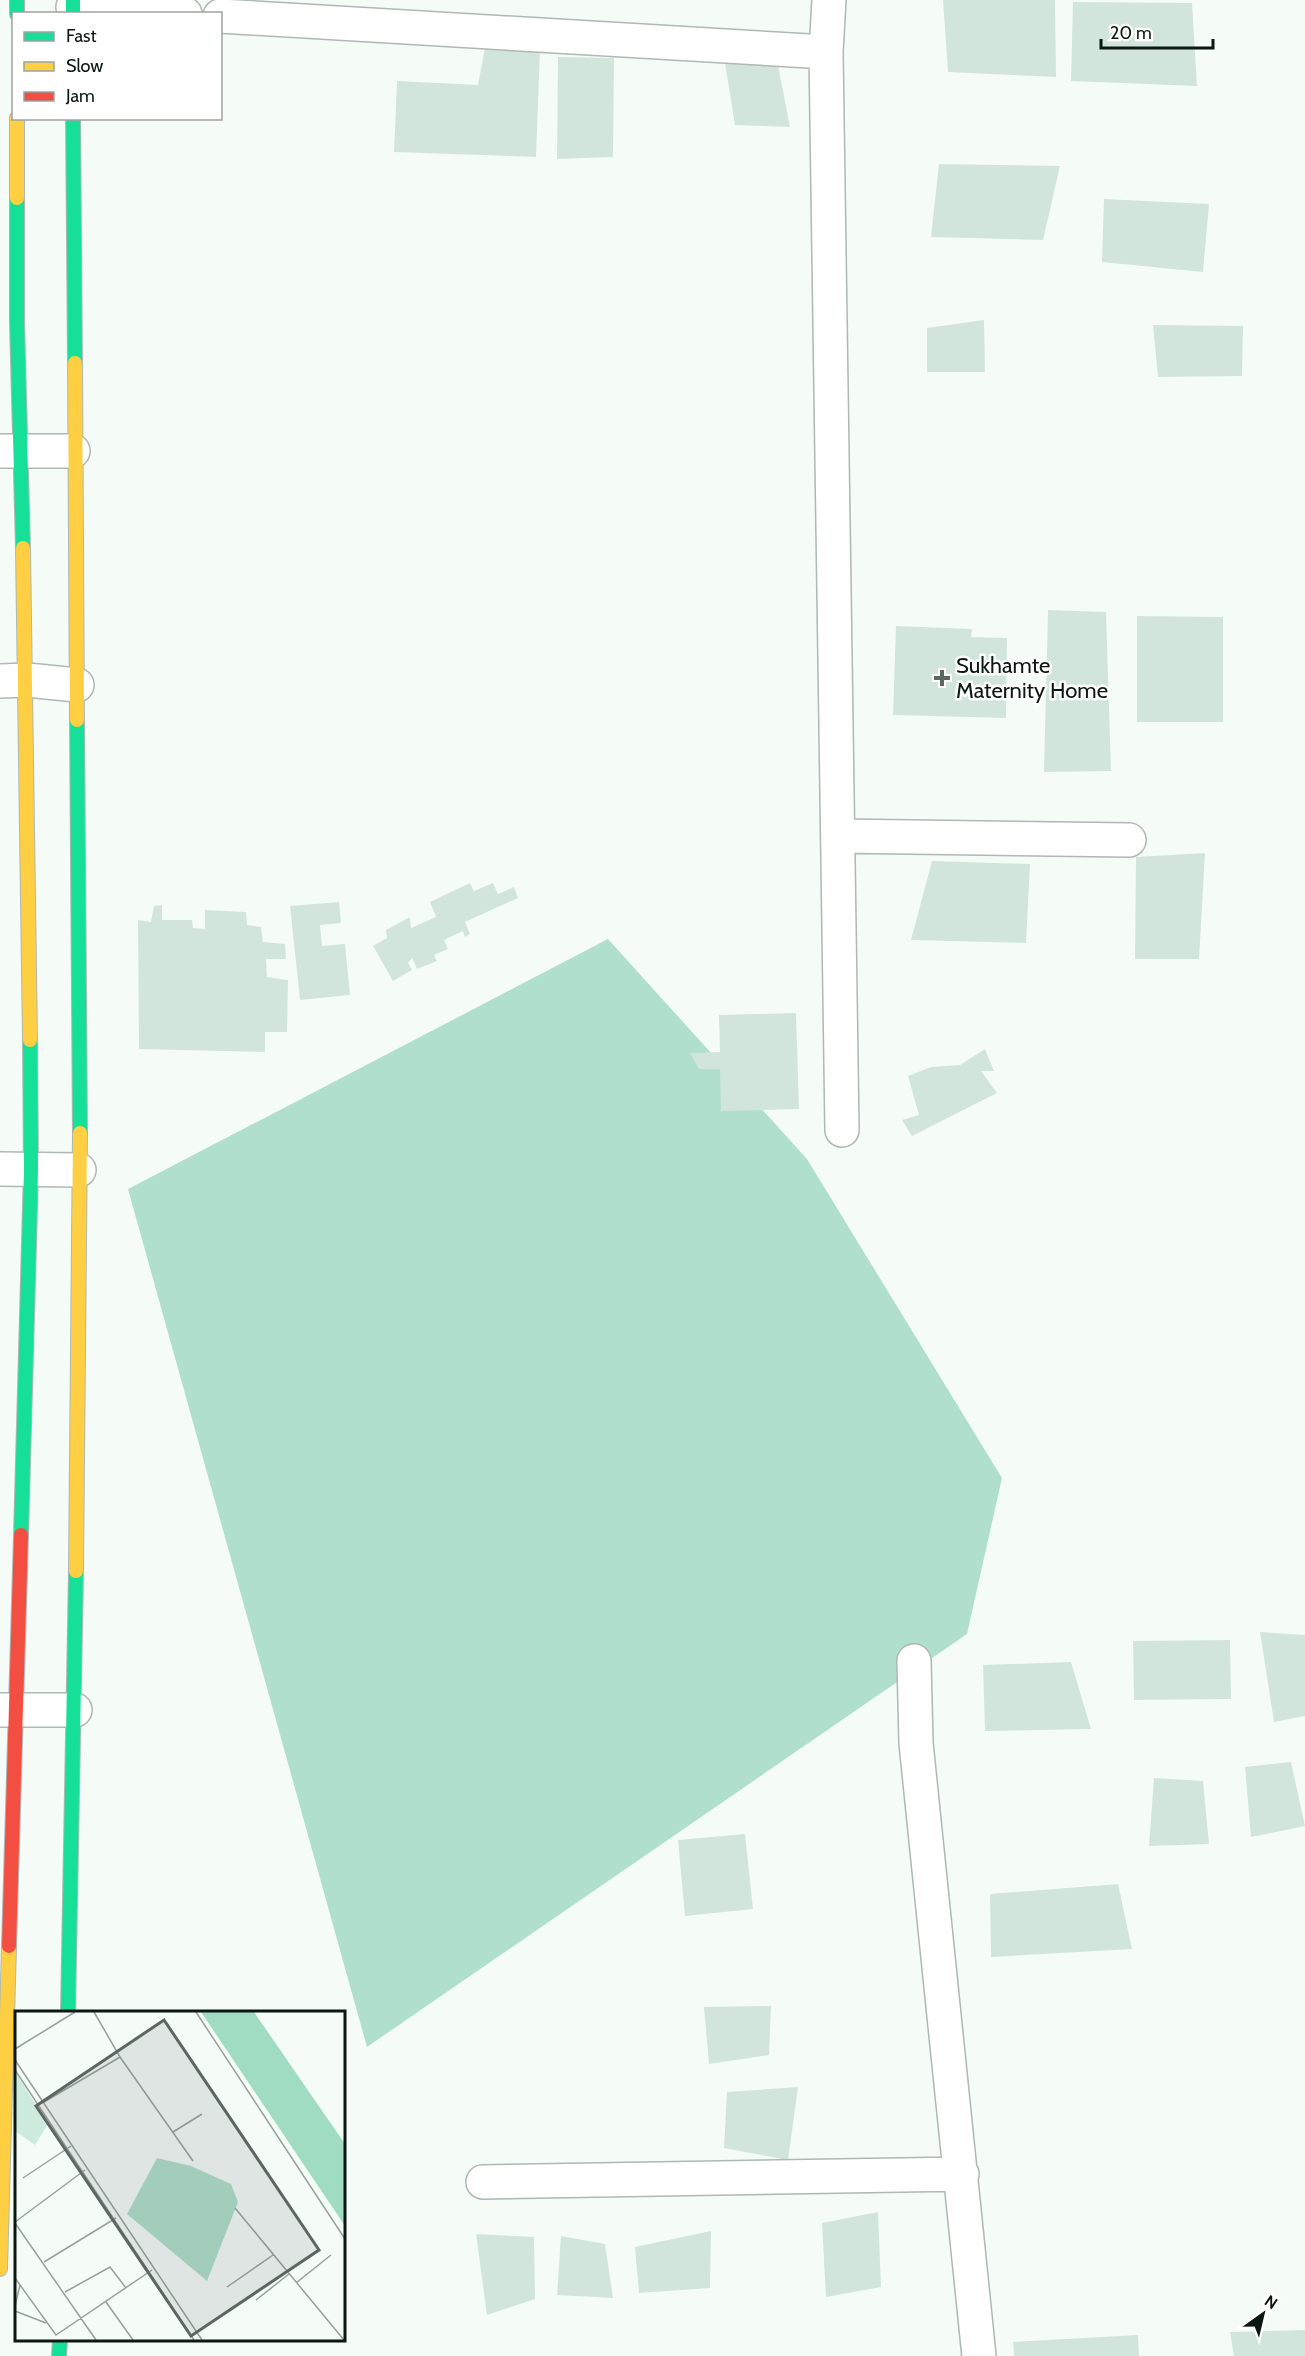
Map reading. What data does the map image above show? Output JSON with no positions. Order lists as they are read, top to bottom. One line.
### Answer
{"places":{"health":["Sukhamte Maternity Home"]},"legend":["Fast","Slow","Jam"],"scale_bar":"20 m","north":"top right"}
